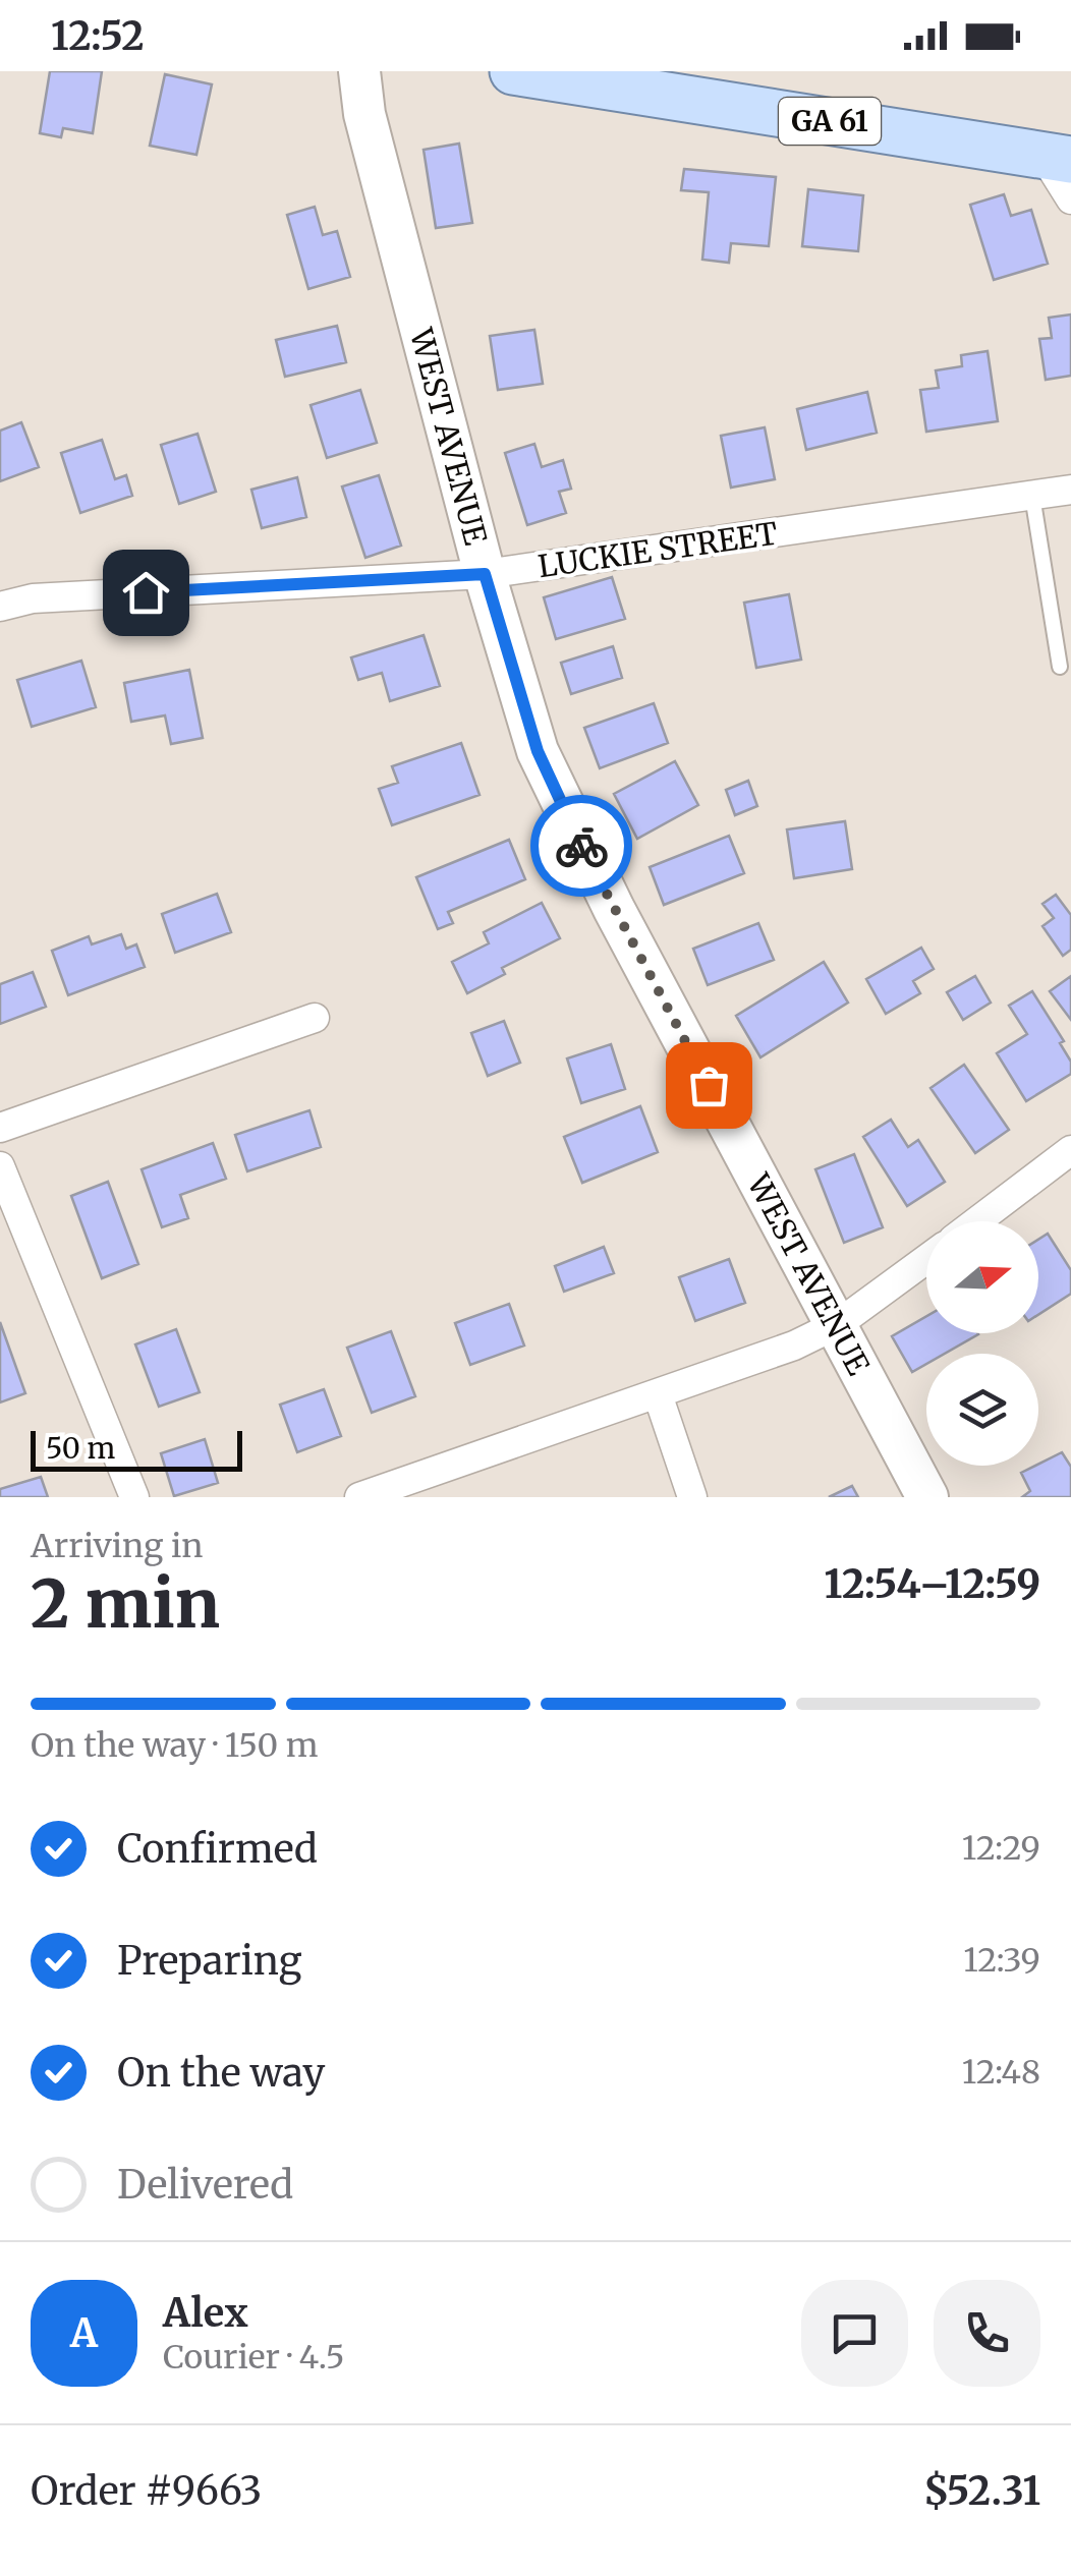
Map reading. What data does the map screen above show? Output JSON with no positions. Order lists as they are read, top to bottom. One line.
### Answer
{"streets":{"main road":["GA 61"],"street":["WEST AVENUE","LUCKIE STREET"]},"crossings":[["WEST AVENUE","LUCKIE STREET"]],"scale_bar":"50 m","north":"right","page":{"status":"12:52","scale":"50 m","heading":["2 min","Arriving in","12:54–12:59"],"panel":["Alex","Courier · 4.5","Order #9663","$52.31"],"bar":"On the way · 150 m","list":[["Confirmed","12:29"],["Preparing","12:39"],["On the way","12:48"],"Delivered"],"round":"A"}}
